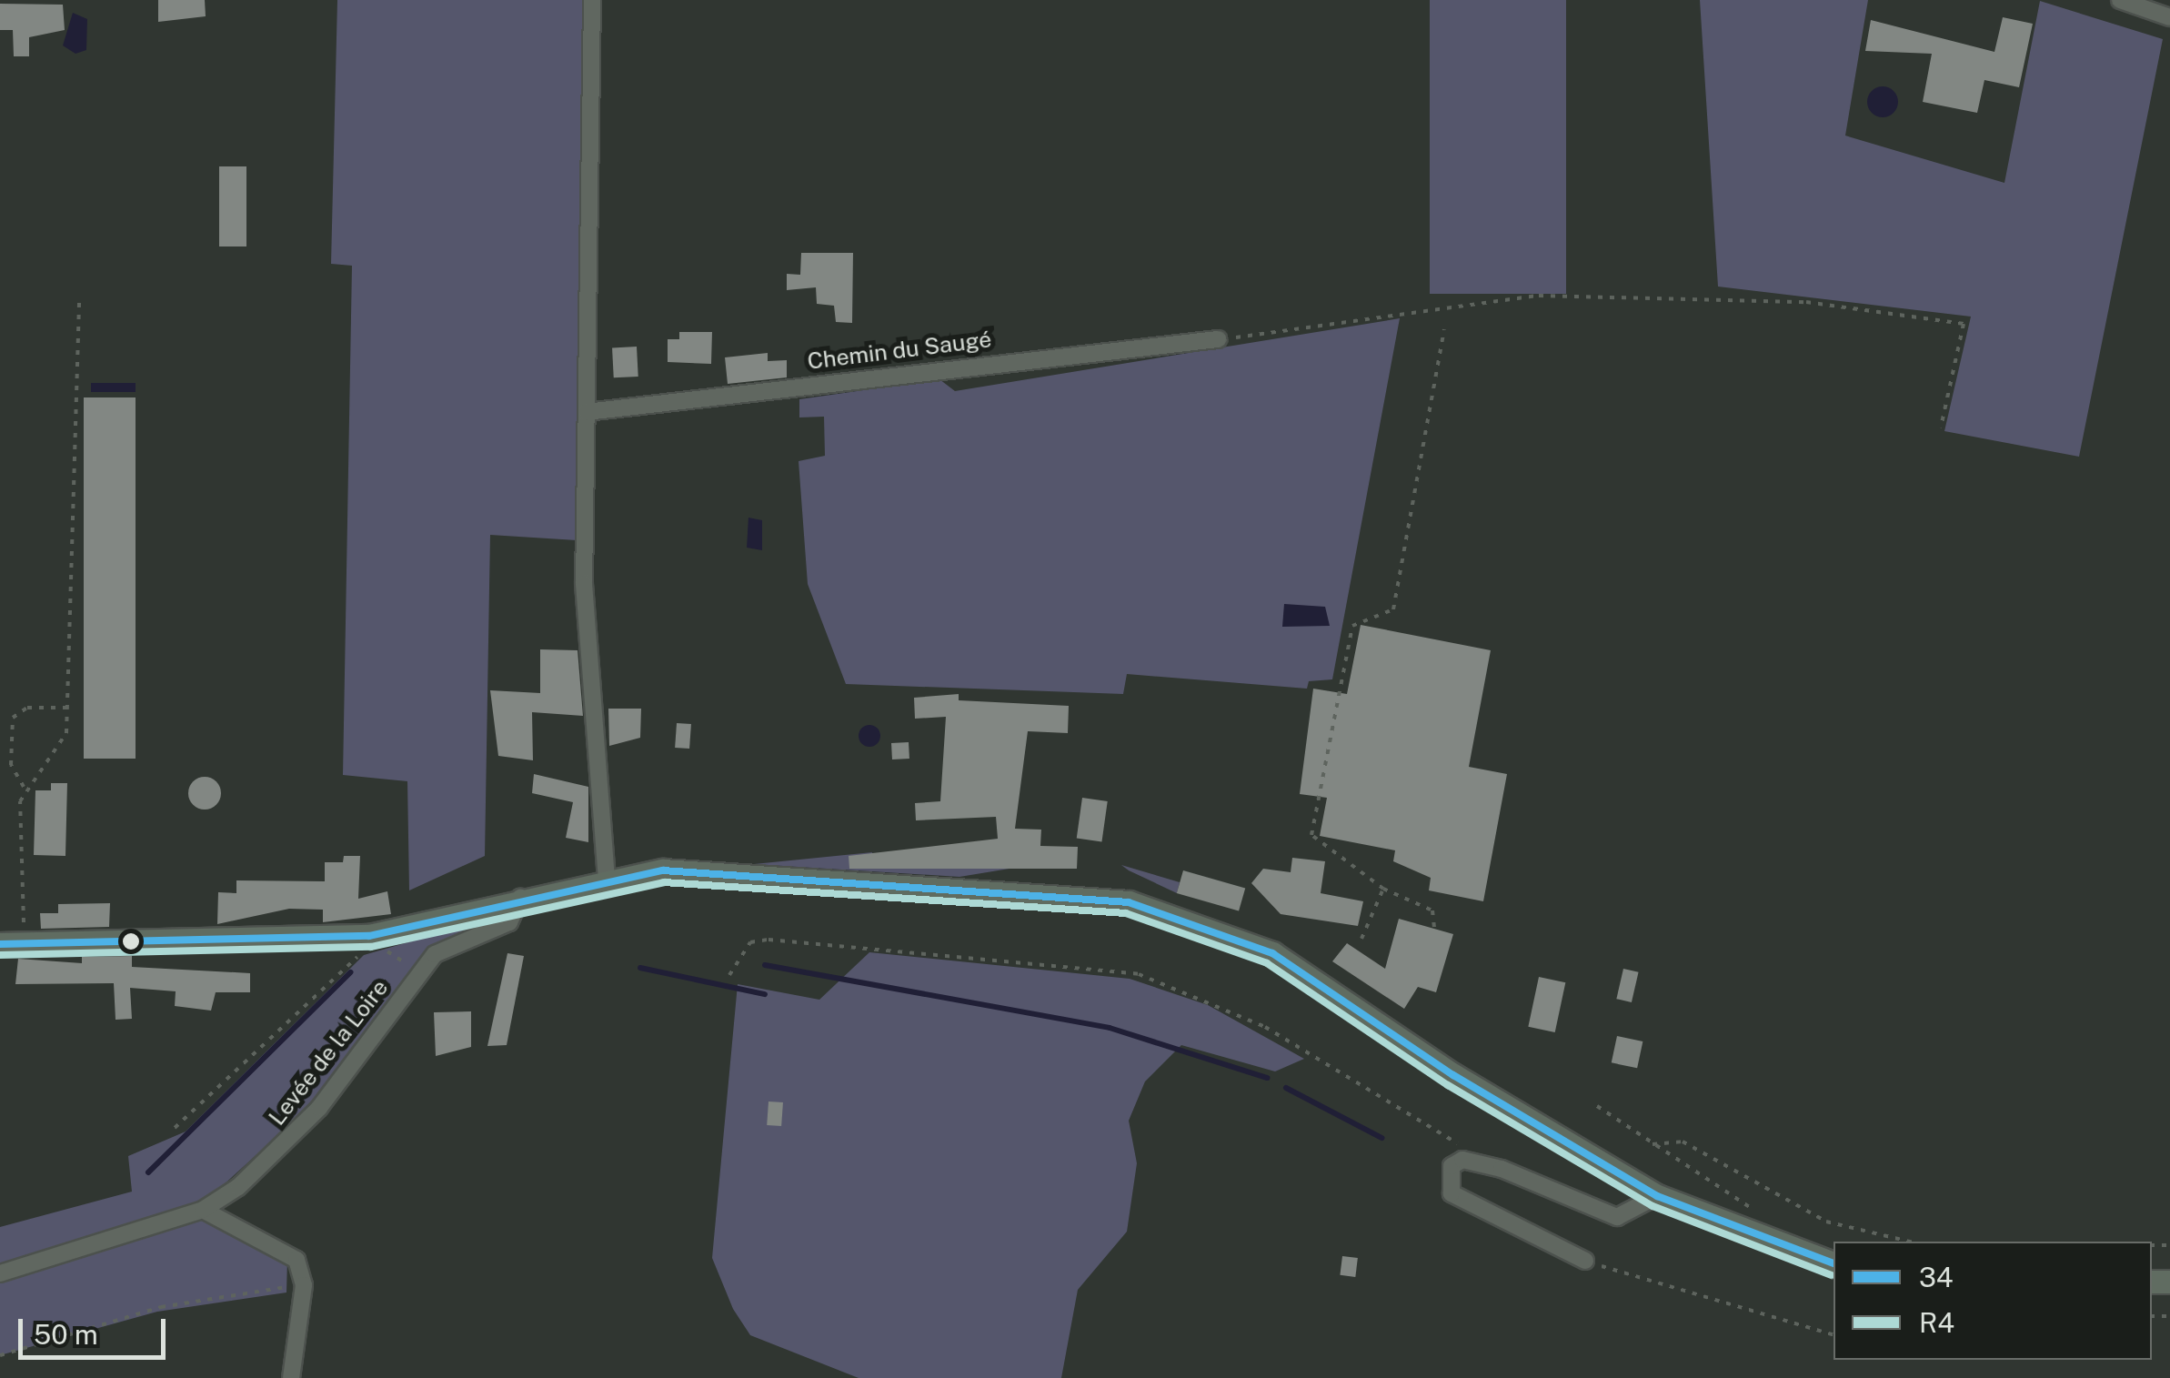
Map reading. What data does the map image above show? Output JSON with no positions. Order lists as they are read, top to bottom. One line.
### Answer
{"streets":{"street":["Chemin du Saugé","Levée de la Loire"]},"lines":["transit line 34","transit line R4"],"legend":["34","R4"],"scale_bar":"50 m"}
